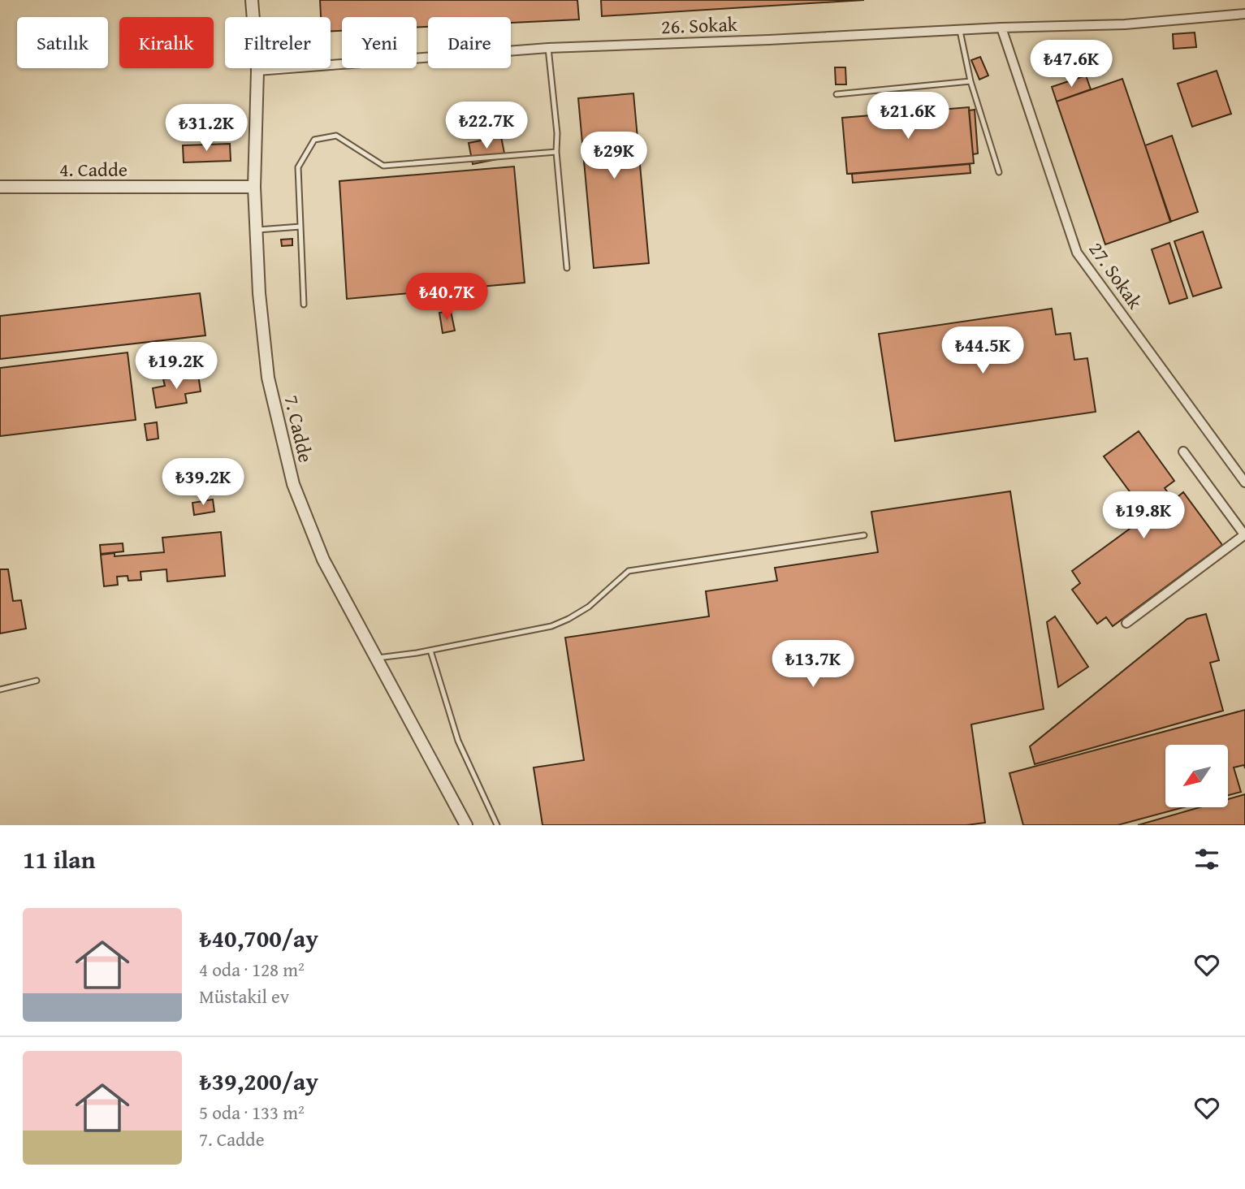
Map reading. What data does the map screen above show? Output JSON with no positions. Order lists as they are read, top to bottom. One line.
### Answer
{"streets":{"street":["26. Sokak","4. Cadde","27. Sokak","7. Cadde"]},"crossings":[["26. Sokak","27. Sokak"],["26. Sokak","7. Cadde"],["4. Cadde","7. Cadde"]],"north":"bottom left","page":{"chip":["Satılık","Kiralık","Filtreler","Yeni","Daire"],"price":["₺47.6K","₺21.6K","₺22.7K","₺31.2K","₺29K","₺40.7K","₺44.5K","₺19.2K","₺39.2K","₺19.8K","₺13.7K"],"heading":"11 ilan","list":[{"name":"₺40,700/ay","note":"4 oda · 128 m² · Müstakil ev"},{"name":"₺39,200/ay","note":"5 oda · 133 m² · 7. Cadde"}]}}
